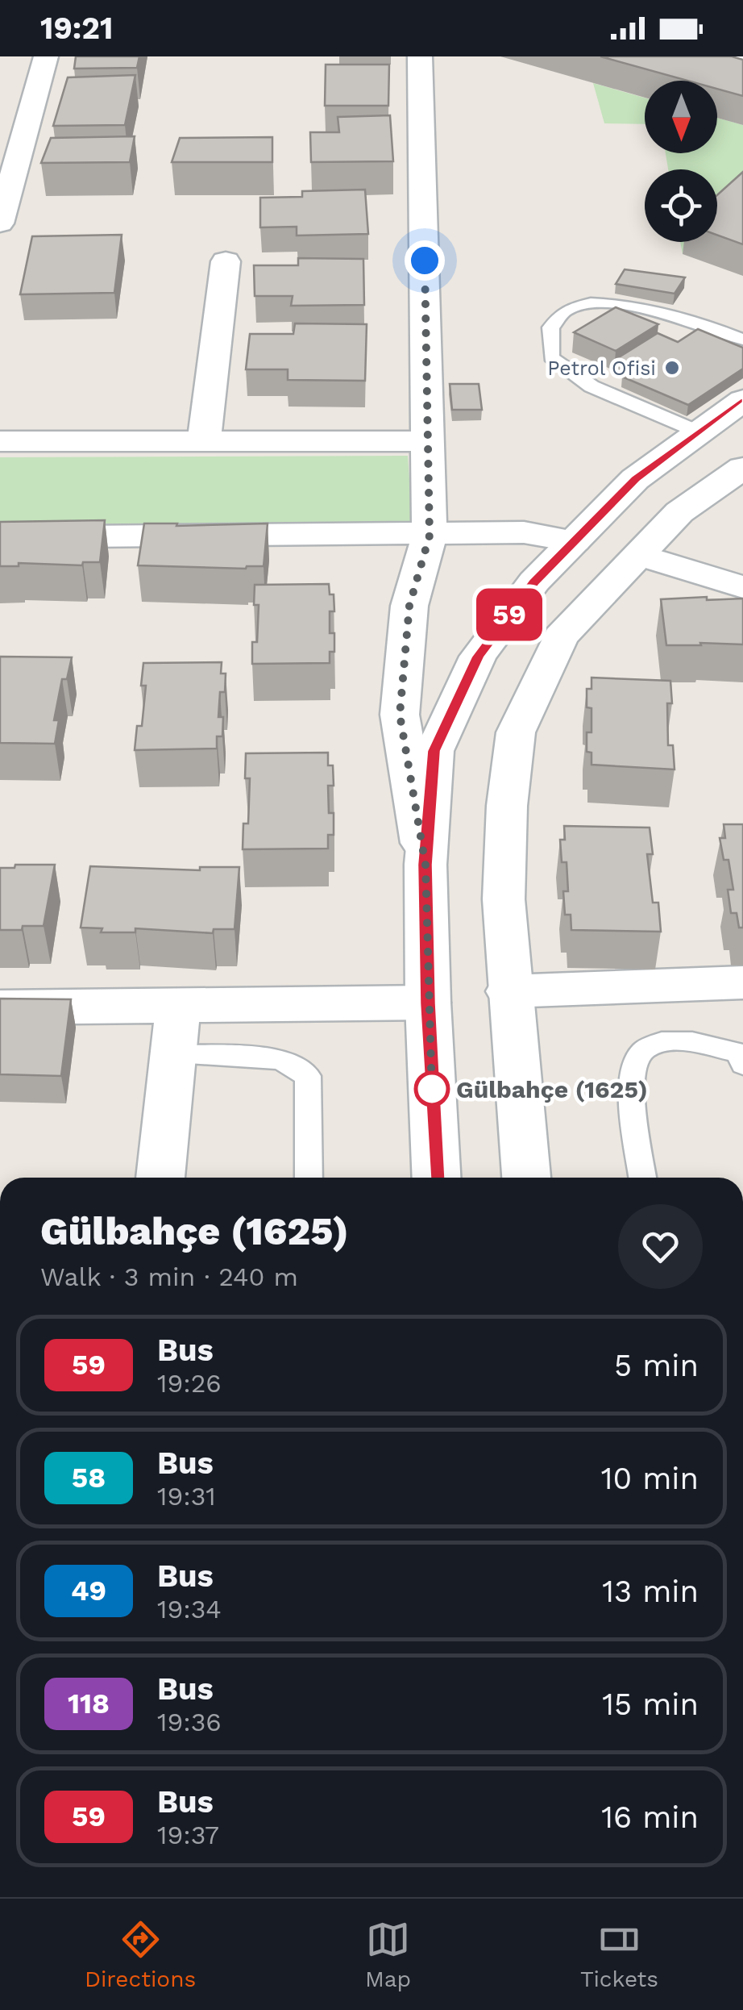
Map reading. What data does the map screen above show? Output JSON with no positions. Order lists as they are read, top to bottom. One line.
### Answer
{"places":["Petrol Ofisi","Gülbahçe (1625)"],"lines":["bus line 59"],"north":"bottom","page":{"status":"19:21","on_map":"59","heading":["Gülbahçe (1625)","Walk · 3 min · 240 m"],"list":[{"mark":"59","name":"Bus","note":"19:26","value":"5 min"},{"mark":"58","name":"Bus","note":"19:31","value":"10 min"},{"mark":"49","name":"Bus","note":"19:34","value":"13 min"},{"mark":"118","name":"Bus","note":"19:36","value":"15 min"},{"mark":"59","name":"Bus","note":"19:37","value":"16 min"}],"tabs":["Directions","Map","Tickets"]}}
